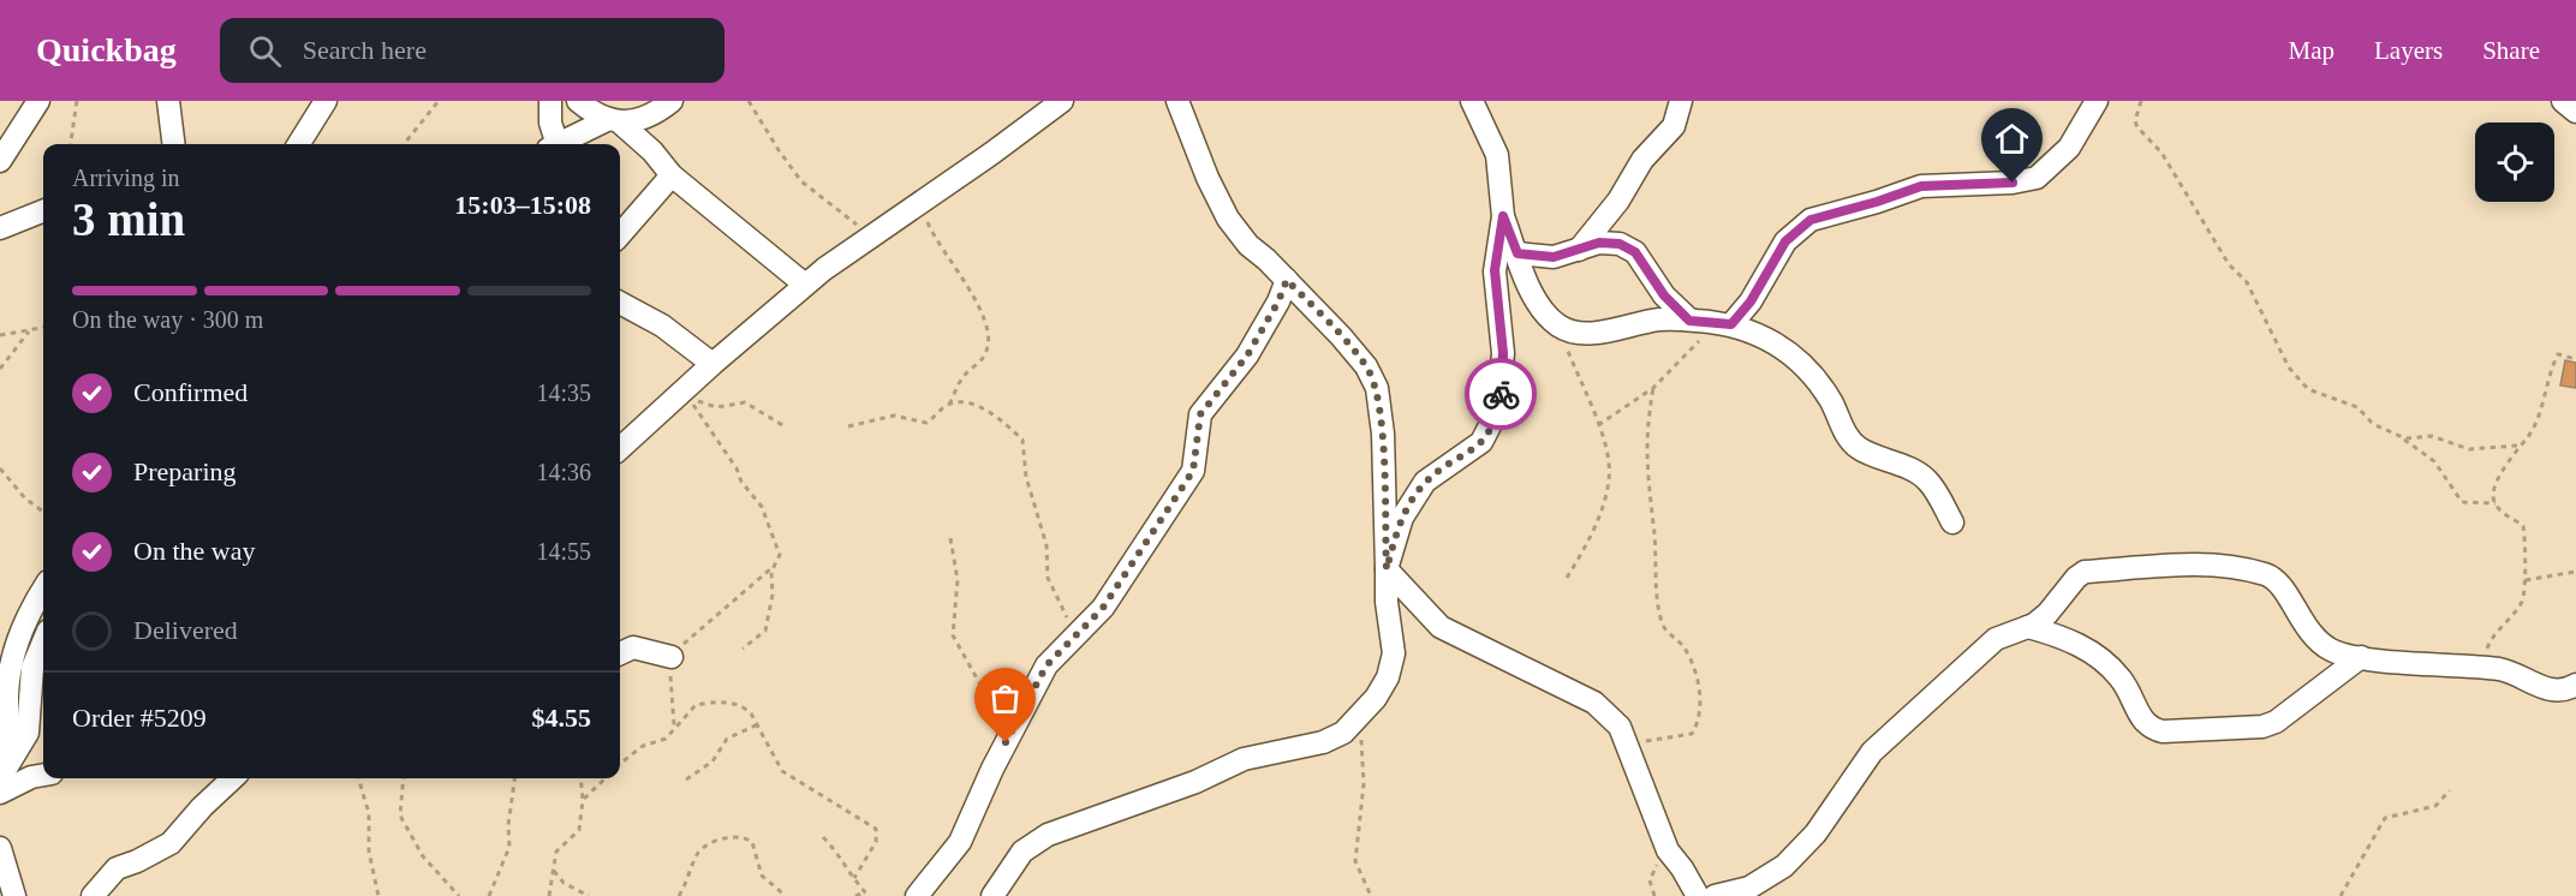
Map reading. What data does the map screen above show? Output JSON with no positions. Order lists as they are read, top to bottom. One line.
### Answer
{"page":{"header":"Quickbag","search":"Search here","nav":["Map","Layers","Share"],"heading":["3 min","Arriving in","15:03–15:08"],"panel":["Order #5209","$4.55"],"bar":"On the way · 300 m","list":[["Confirmed","14:35"],["Preparing","14:36"],["On the way","14:55"],"Delivered"]}}
